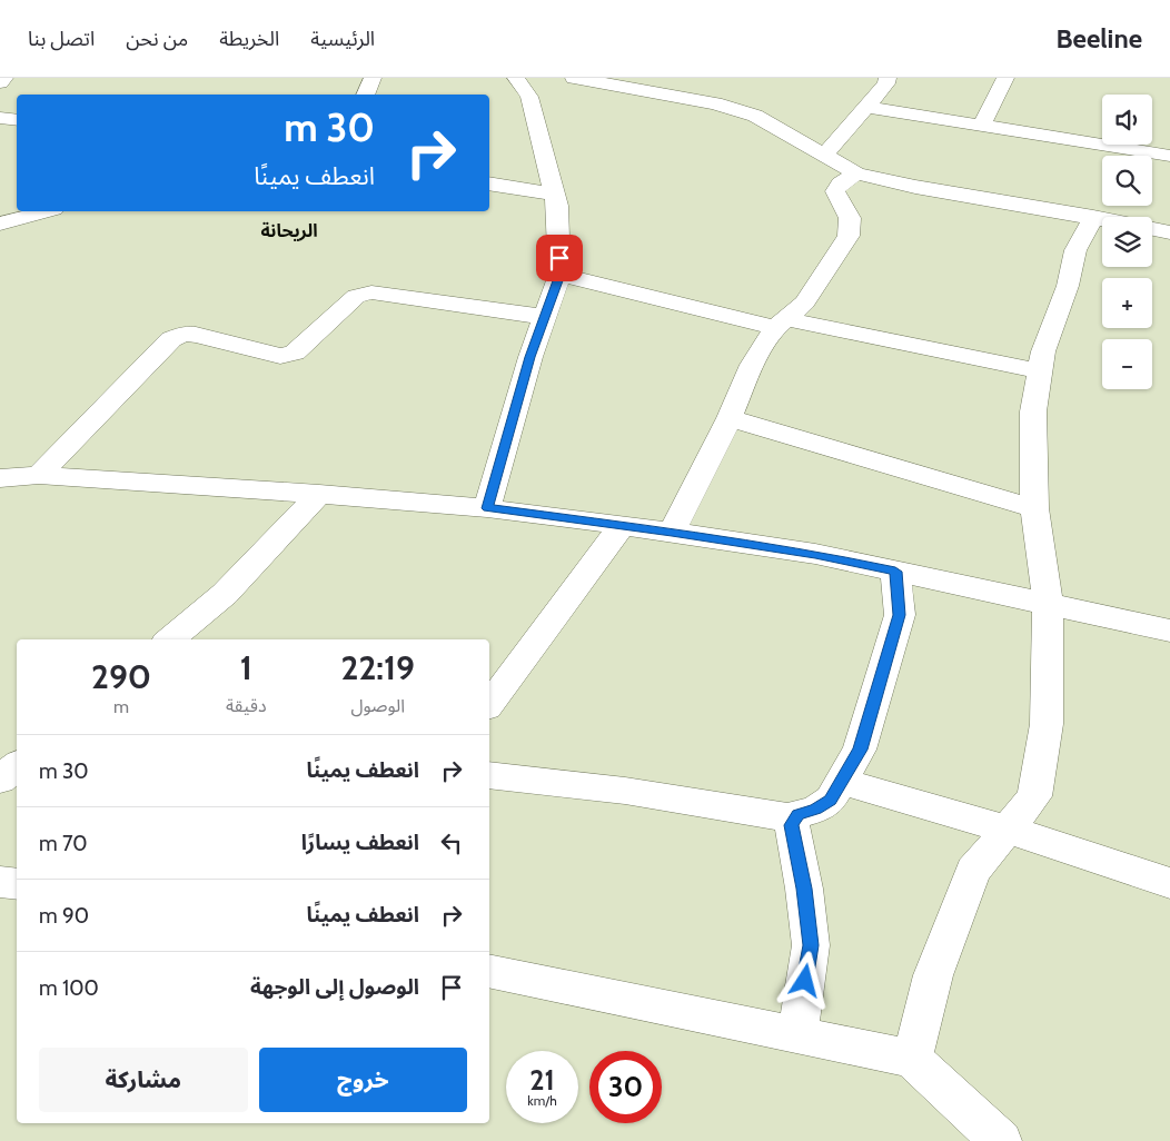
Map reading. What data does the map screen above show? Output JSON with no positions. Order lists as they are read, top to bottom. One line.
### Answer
{"districts":["الريحانة"],"page":{"header":"Beeline","nav":["الرئيسية","الخريطة","من نحن","اتصل بنا"],"map_buttons":["+","−"],"turn":["30 m","انعطف يمينًا"],"eta":["22:19","الوصول","1","دقيقة","290","m"],"list":[{"name":"انعطف يمينًا","value":"30 m"},{"name":"انعطف يسارًا","value":"70 m"},{"name":"انعطف يمينًا","value":"90 m"},{"name":"الوصول إلى الوجهة","value":"100 m"}],"buttons":["خروج","مشاركة"],"speed":"21 km/h","limit":"30"}}
